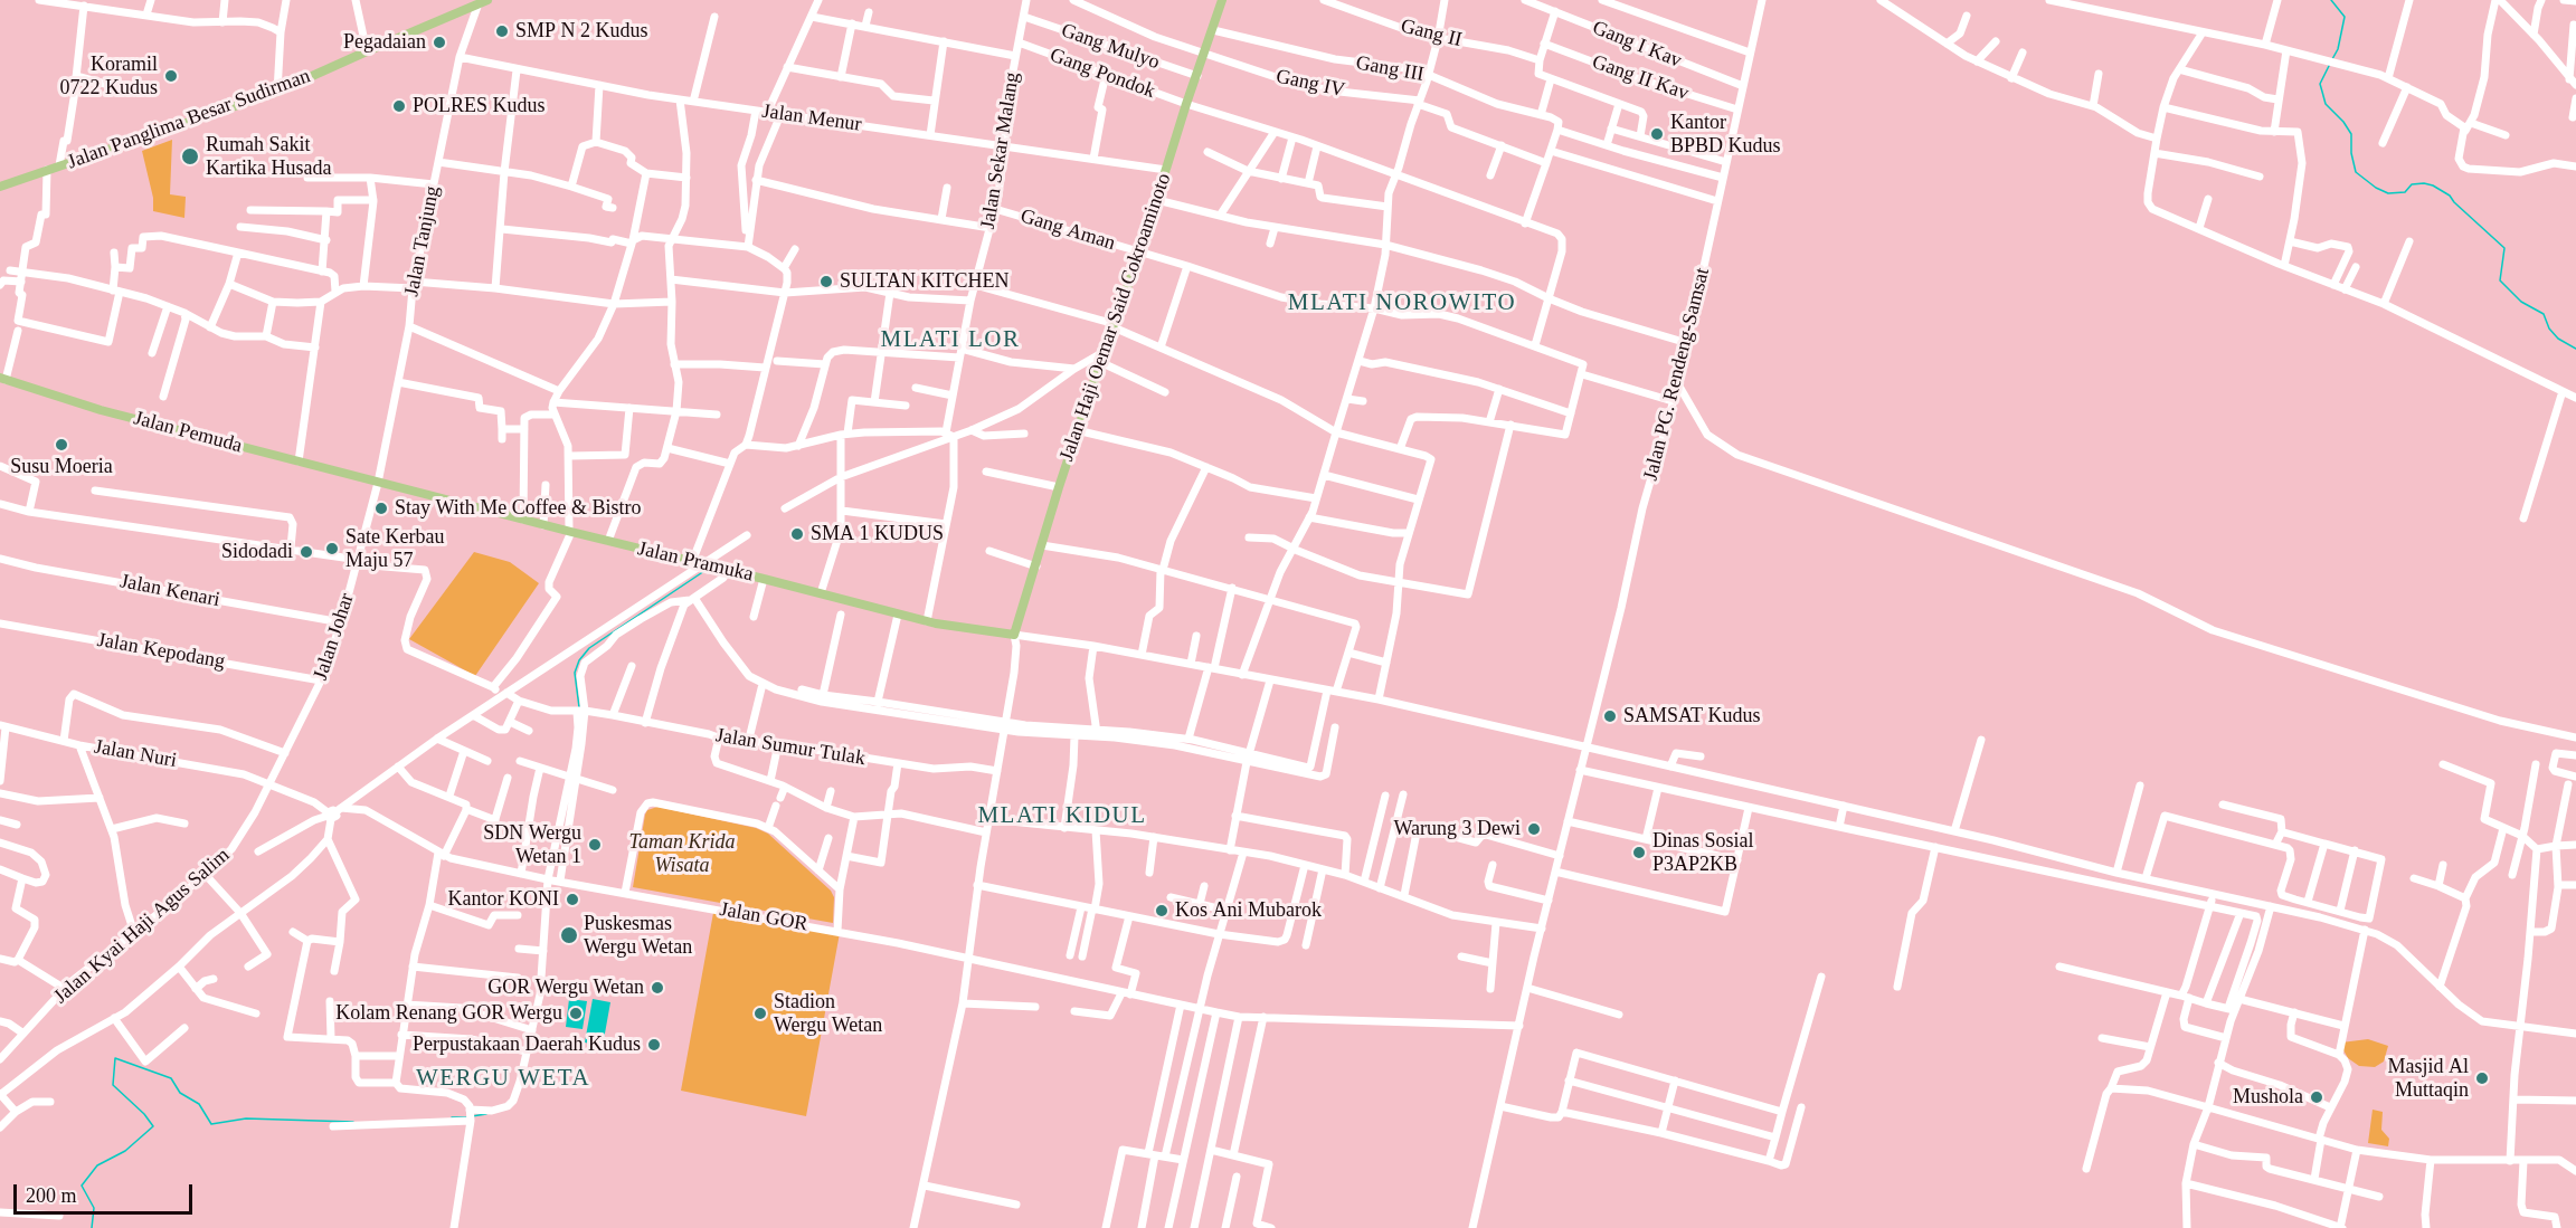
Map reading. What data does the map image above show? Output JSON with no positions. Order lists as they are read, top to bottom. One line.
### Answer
{"streets":{"main road":["Jalan Panglima Besar Sudirman","Jalan Haji Oemar Said Cokroaminoto","Jalan Pemuda","Jalan Pramuka"],"street":["Gang II","Gang I Kav","Gang Mulyo","Gang III","Gang Pondok","Gang II Kav","Gang IV","Jalan Menur","Jalan Sekar Malang","Gang Aman","Jalan Tanjung","Jalan PG. Rendeng-Samsat","Jalan Kenari","Jalan Johar","Jalan Kepodang","Jalan Sumur Tulak","Jalan Nuri","Jalan GOR","Jalan Kyai Haji Agus Salim"]},"crossings":[["Gang I Kav","Jalan PG. Rendeng-Samsat"],["Gang Mulyo","Jalan Sekar Malang"],["Gang Mulyo","Jalan Haji Oemar Said Cokroaminoto"],["Gang III","Jalan Haji Oemar Said Cokroaminoto"],["Gang Pondok","Jalan Sekar Malang"],["Gang Pondok","Jalan Haji Oemar Said Cokroaminoto"],["Gang II Kav","Jalan PG. Rendeng-Samsat"],["Gang IV","Jalan Haji Oemar Said Cokroaminoto"],["Jalan Menur","Jalan Sekar Malang"],["Jalan Menur","Jalan Tanjung"],["Jalan Menur","Jalan Haji Oemar Said Cokroaminoto"],["Jalan Panglima Besar Sudirman","Jalan Tanjung"],["Jalan Sekar Malang","Gang Aman"],["Jalan Sekar Malang","Jalan Pramuka"],["Gang Aman","Jalan Haji Oemar Said Cokroaminoto"],["Jalan Tanjung","Jalan Pemuda"],["Jalan Tanjung","Jalan Pramuka"],["Jalan Tanjung","Jalan Johar"],["Jalan Haji Oemar Said Cokroaminoto","Jalan Pramuka"],["Jalan PG. Rendeng-Samsat","Jalan GOR"],["Jalan Pemuda","Jalan Pramuka"],["Jalan Pemuda","Jalan Johar"],["Jalan Pramuka","Jalan Johar"],["Jalan Kenari","Jalan Johar"],["Jalan Johar","Jalan Kepodang"],["Jalan Johar","Jalan Sumur Tulak"],["Jalan Johar","Jalan Nuri"],["Jalan Johar","Jalan GOR"],["Jalan Johar","Jalan Kyai Haji Agus Salim"],["Jalan Nuri","Jalan GOR"],["Jalan Nuri","Jalan Kyai Haji Agus Salim"],["Jalan GOR","Jalan Kyai Haji Agus Salim"]],"districts":["MLATI NOROWITO","MLATI LOR","MLATI KIDUL","WERGU WETA"],"parks":["Taman Krida Wisata"],"places":["SMP N 2 Kudus","Pegadaian","Koramil 0722 Kudus","POLRES Kudus","Kantor BPBD Kudus","Rumah Sakit Kartika Husada","SULTAN KITCHEN","Susu Moeria","Stay With Me Coffee & Bistro","SMA 1 KUDUS","Sate Kerbau Maju 57","Sidodadi","SAMSAT Kudus","Warung 3 Dewi","SDN Wergu Wetan 1","Dinas Sosial P3AP2KB","Kantor KONI","Kos Ani Mubarok","Puskesmas Wergu Wetan","GOR Wergu Wetan","Kolam Renang GOR Wergu","Stadion Wergu Wetan","Perpustakaan Daerah Kudus","Masjid Al Muttaqin","Mushola"],"scale_bar":"200 m"}
